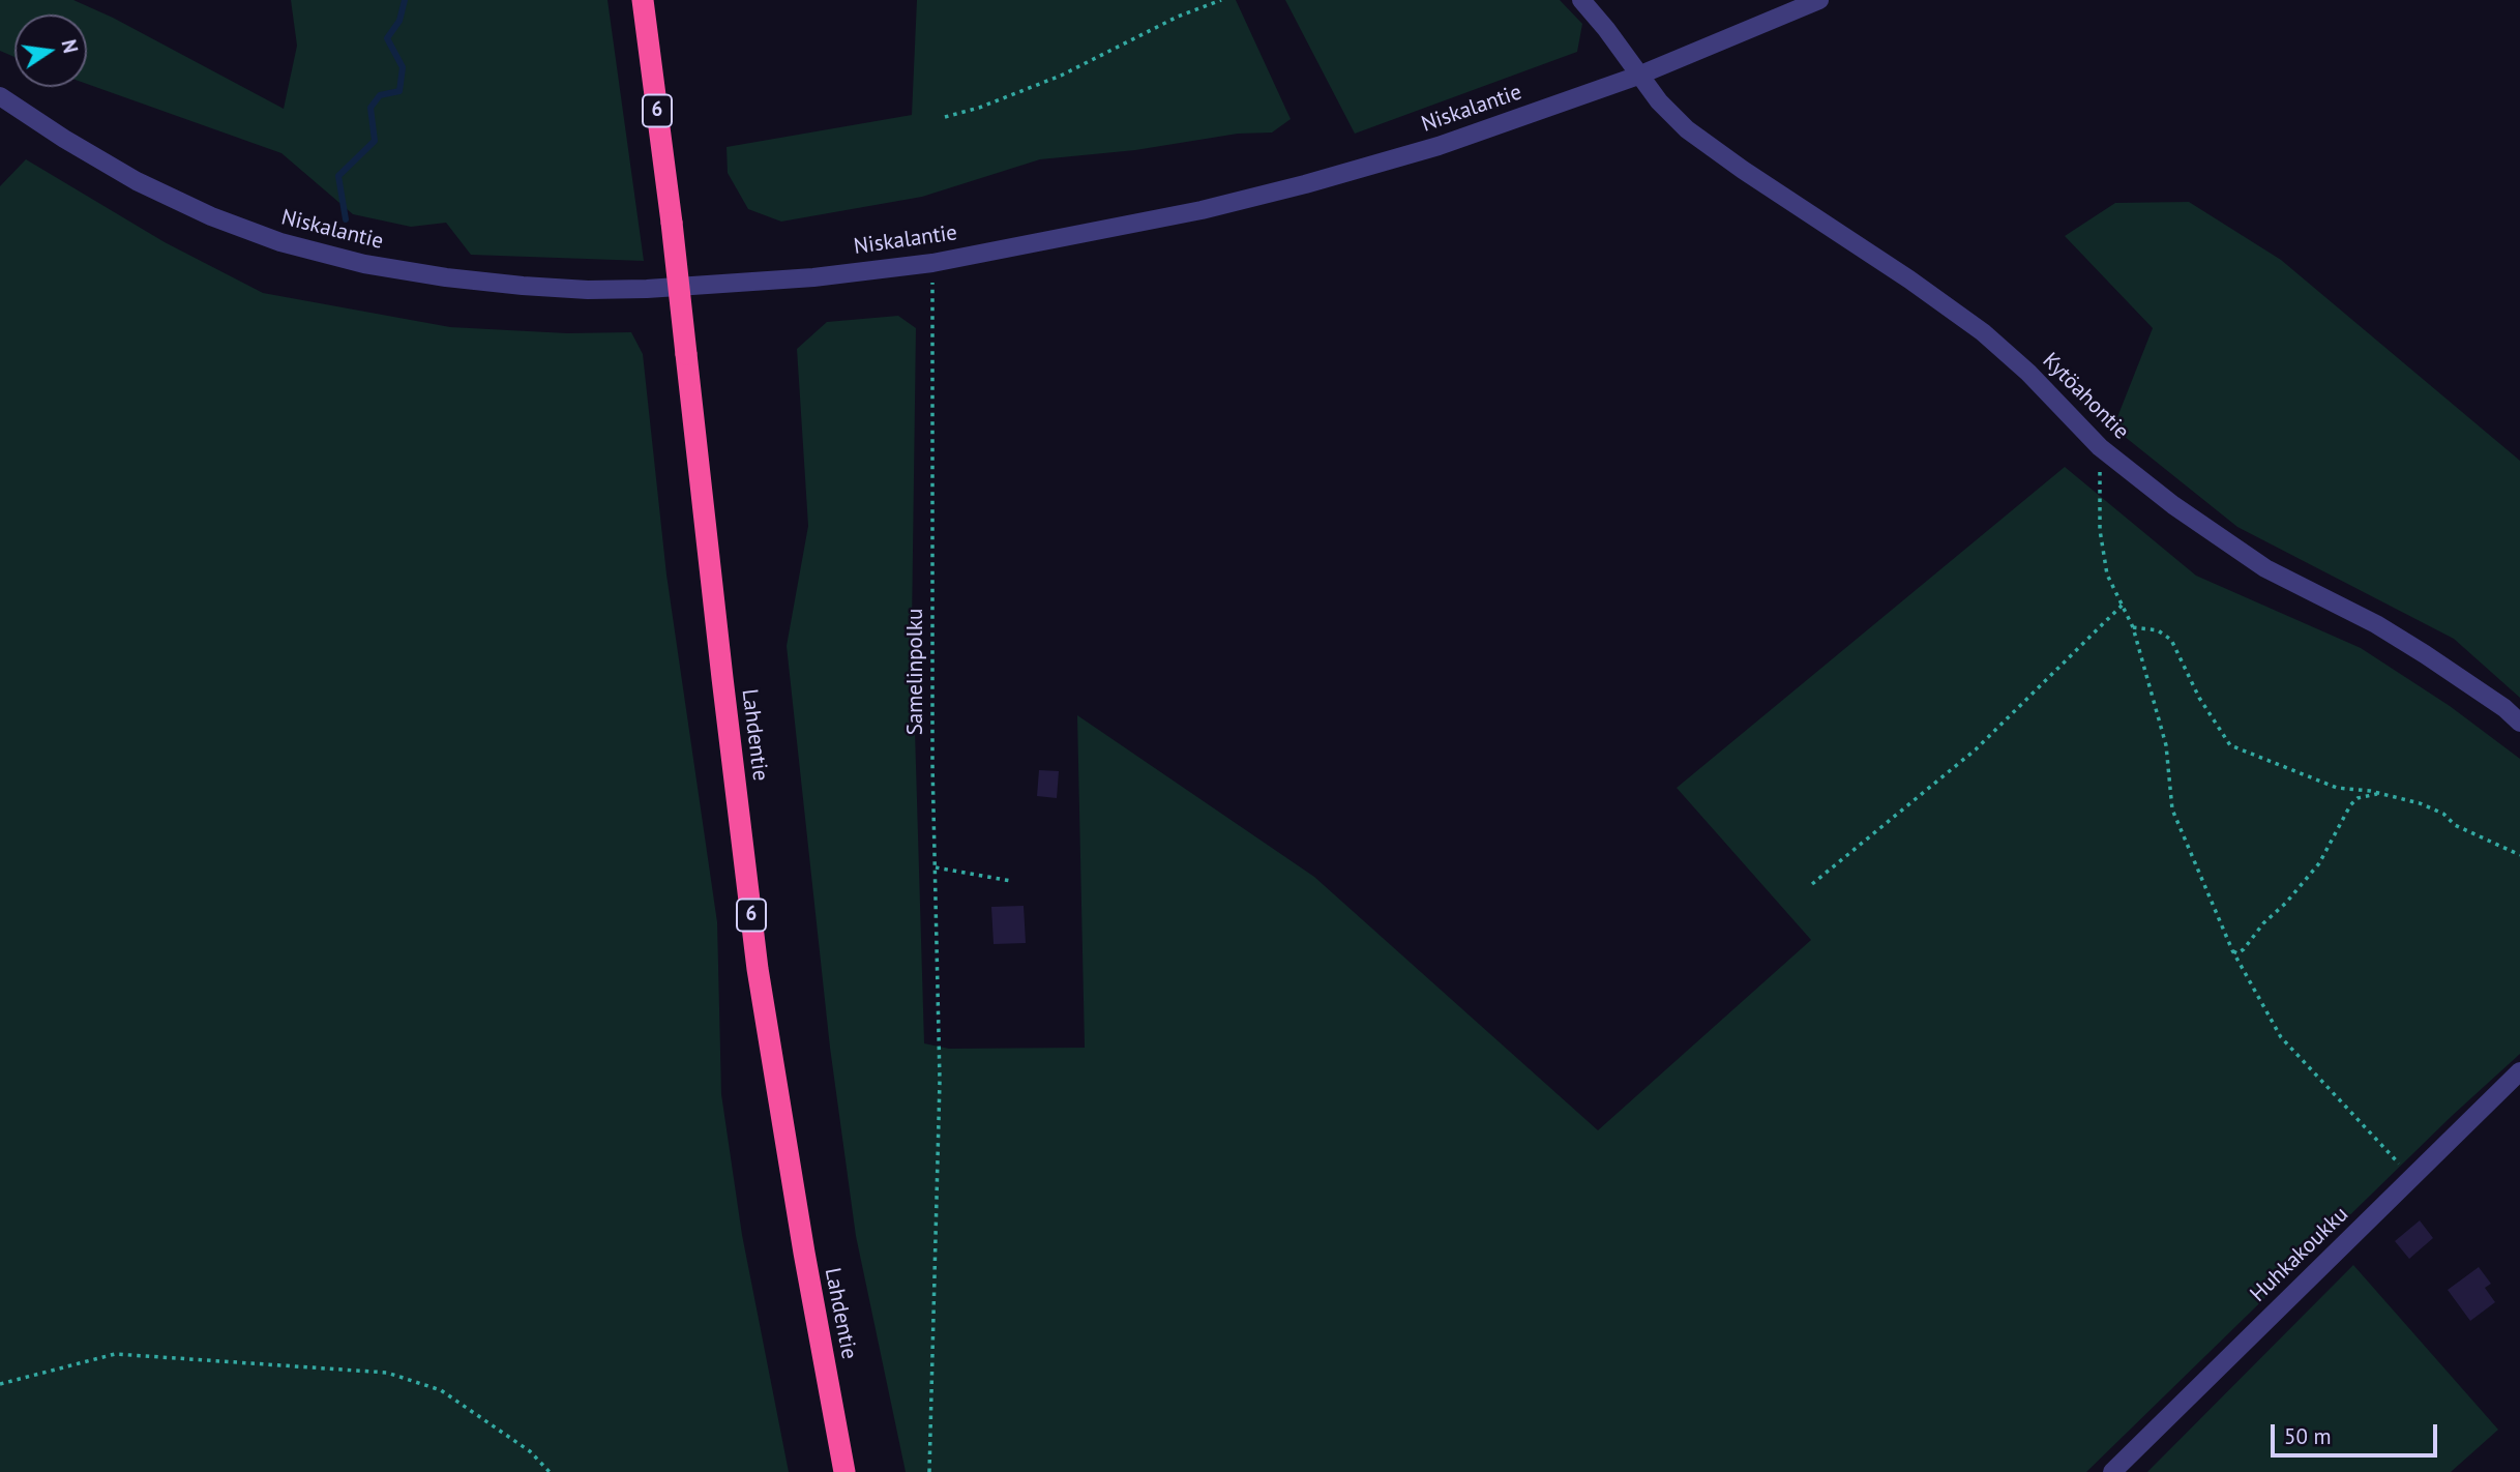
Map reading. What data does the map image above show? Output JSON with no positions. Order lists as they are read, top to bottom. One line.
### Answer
{"streets":{"highway":["6","Lahdentie"],"street":["Niskalantie","Kytöahontie","Huhkakoukku"],"path":["Samelinpolku"]},"crossings":[["Niskalantie","Kytöahontie"],["Niskalantie","Samelinpolku"]],"scale_bar":"50 m","north":"right"}
